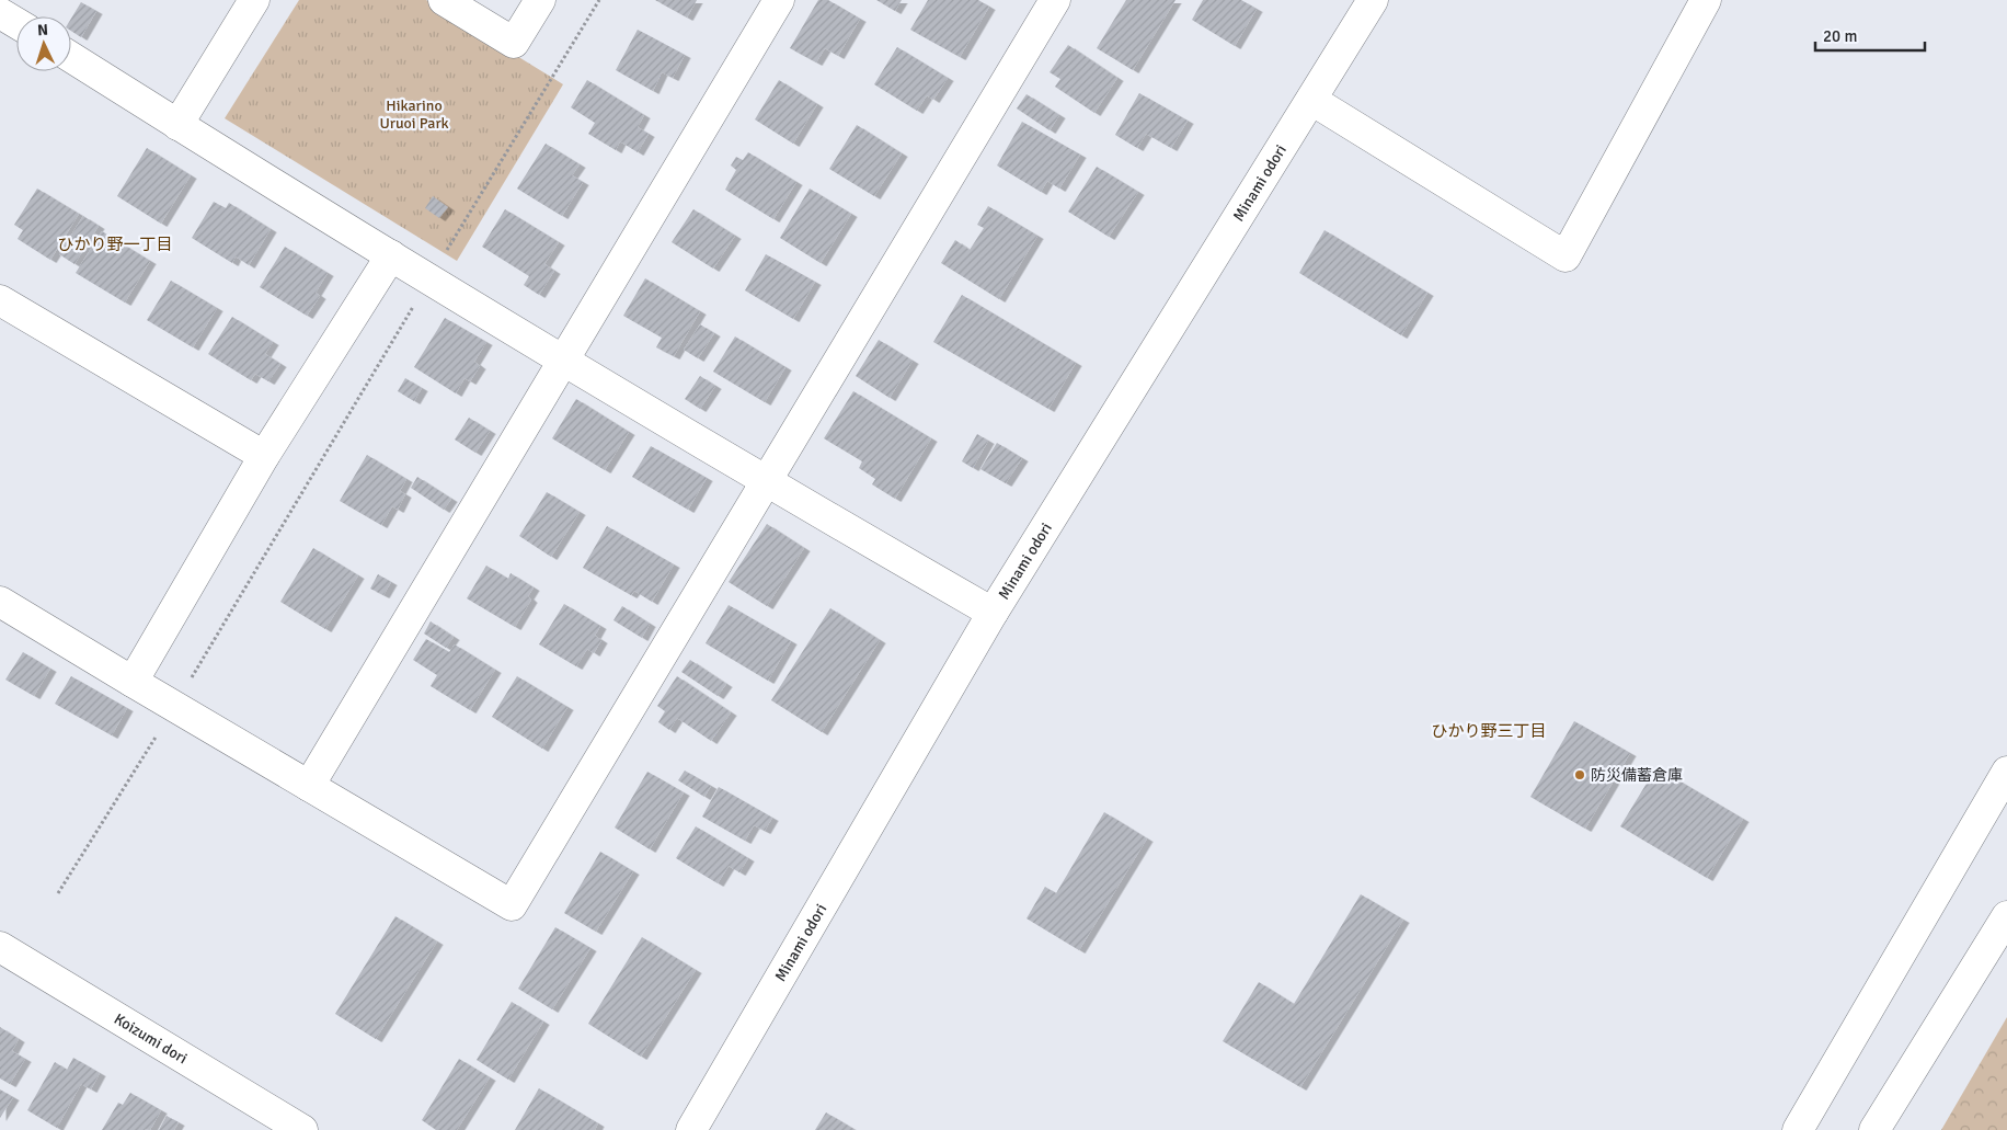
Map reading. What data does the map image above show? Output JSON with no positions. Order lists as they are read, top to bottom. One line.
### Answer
{"streets":{"street":["Minami odori","Koizumi dori"]},"districts":["ひかり野一丁目","ひかり野三丁目"],"parks":["Hikarino Uruoi Park"],"places":["防災備蓄倉庫"],"scale_bar":"20 m","north":"top"}
